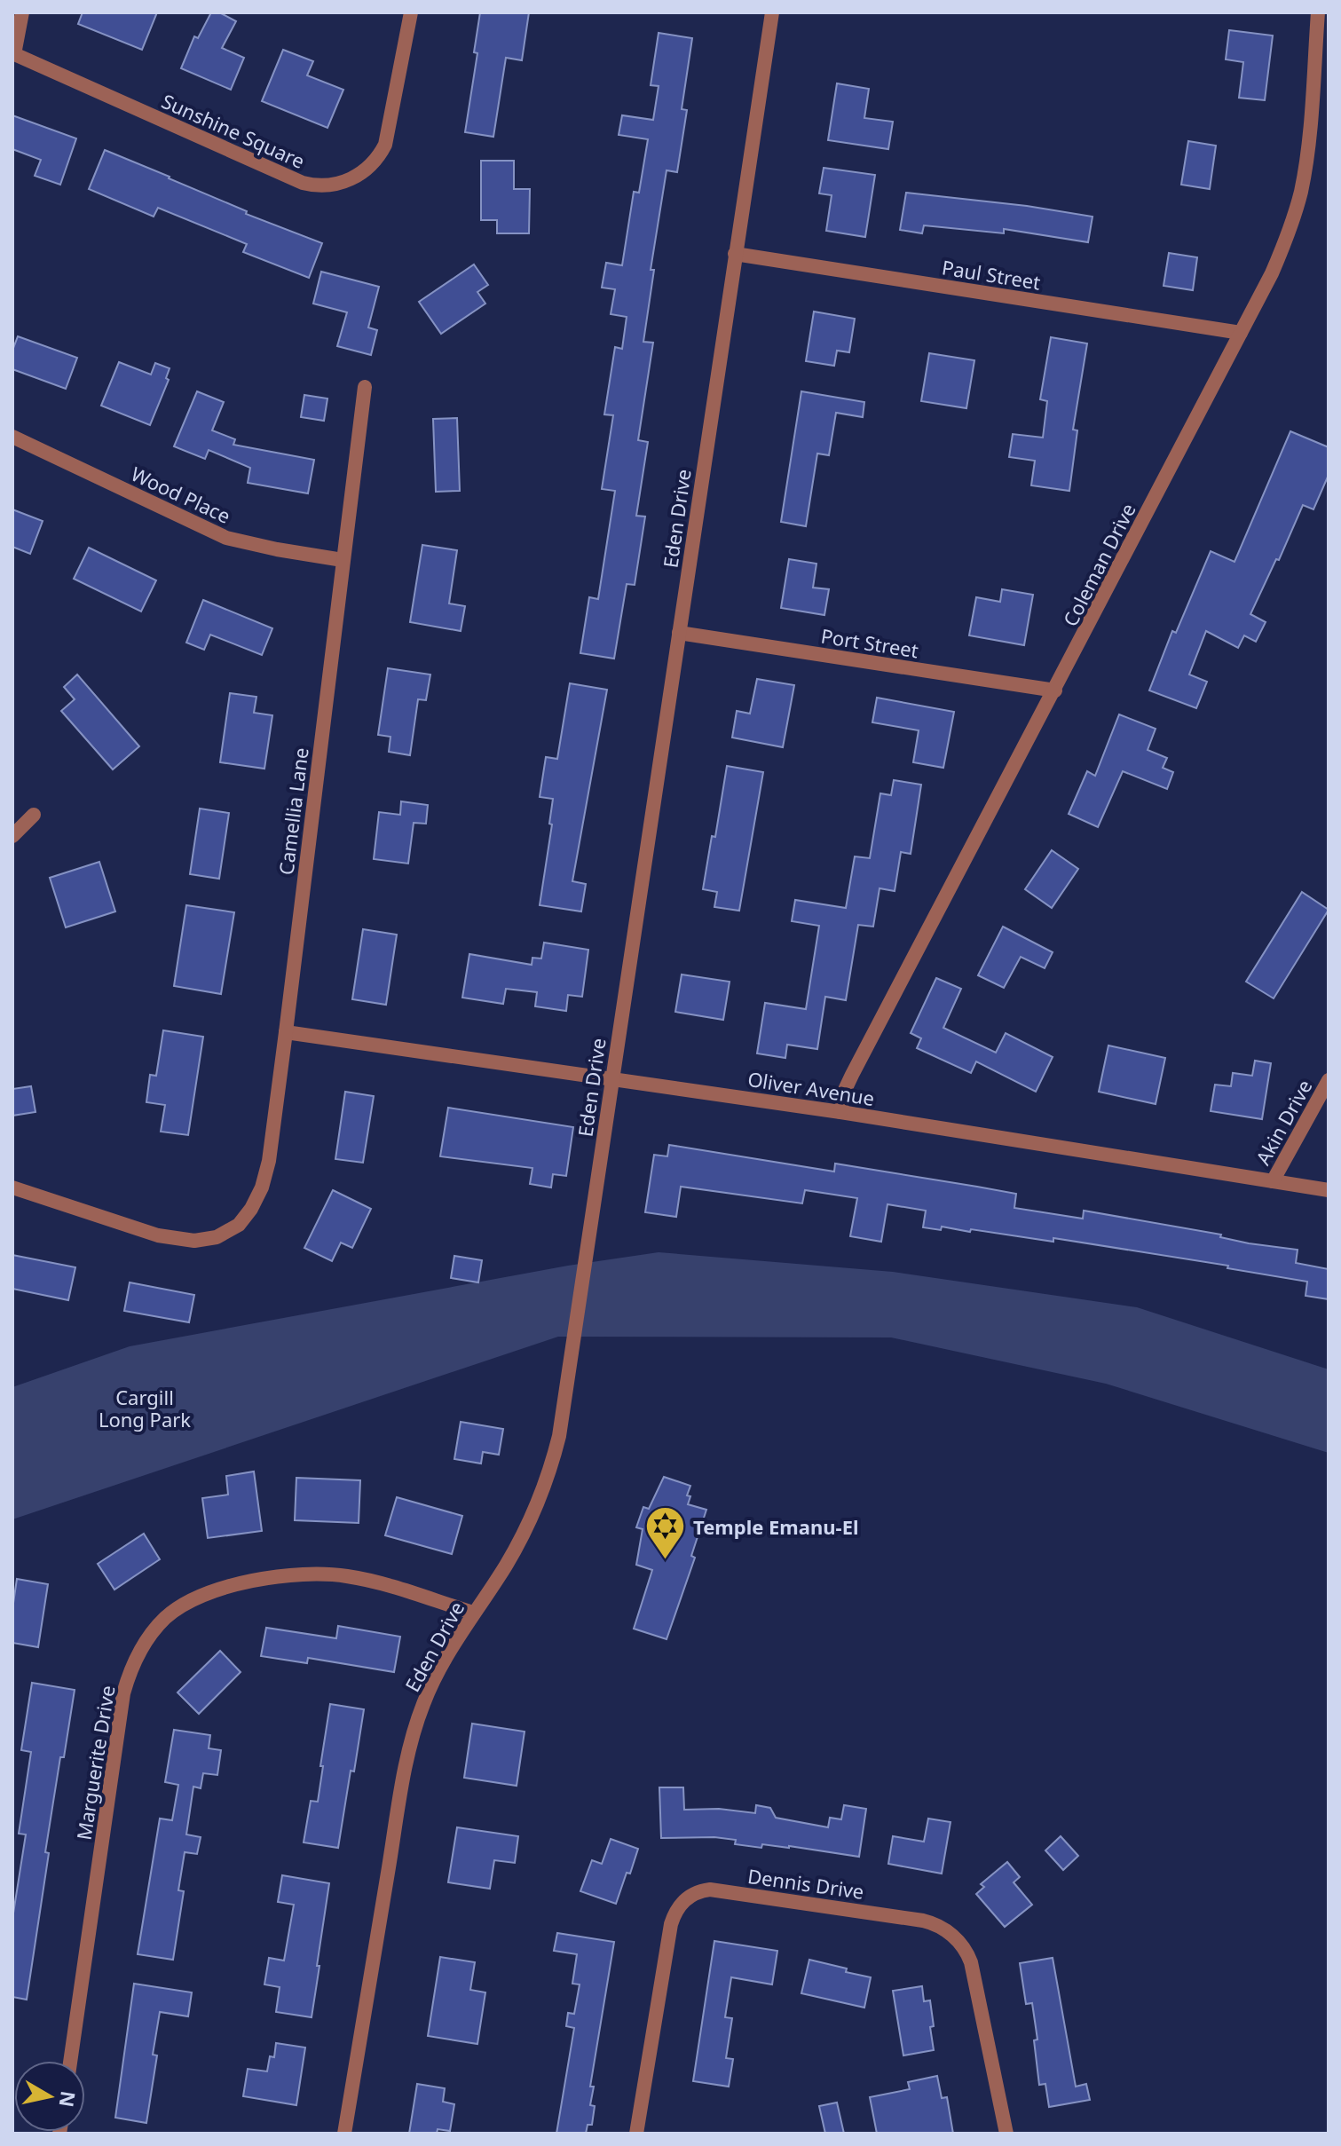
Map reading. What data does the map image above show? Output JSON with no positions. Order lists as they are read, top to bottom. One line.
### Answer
{"streets":{"street":["Sunshine Square","Paul Street","Wood Place","Eden Drive","Coleman Drive","Port Street","Camellia Lane","Oliver Avenue","Akin Drive","Marguerite Drive","Dennis Drive"]},"crossings":[["Paul Street","Eden Drive"],["Paul Street","Coleman Drive"],["Wood Place","Camellia Lane"],["Eden Drive","Port Street"],["Eden Drive","Oliver Avenue"],["Eden Drive","Marguerite Drive"],["Coleman Drive","Port Street"],["Coleman Drive","Oliver Avenue"],["Camellia Lane","Oliver Avenue"],["Oliver Avenue","Akin Drive"]],"parks":["Cargill Long Park"],"places":{"synagogue":["Temple Emanu-El"]},"north":"right"}
